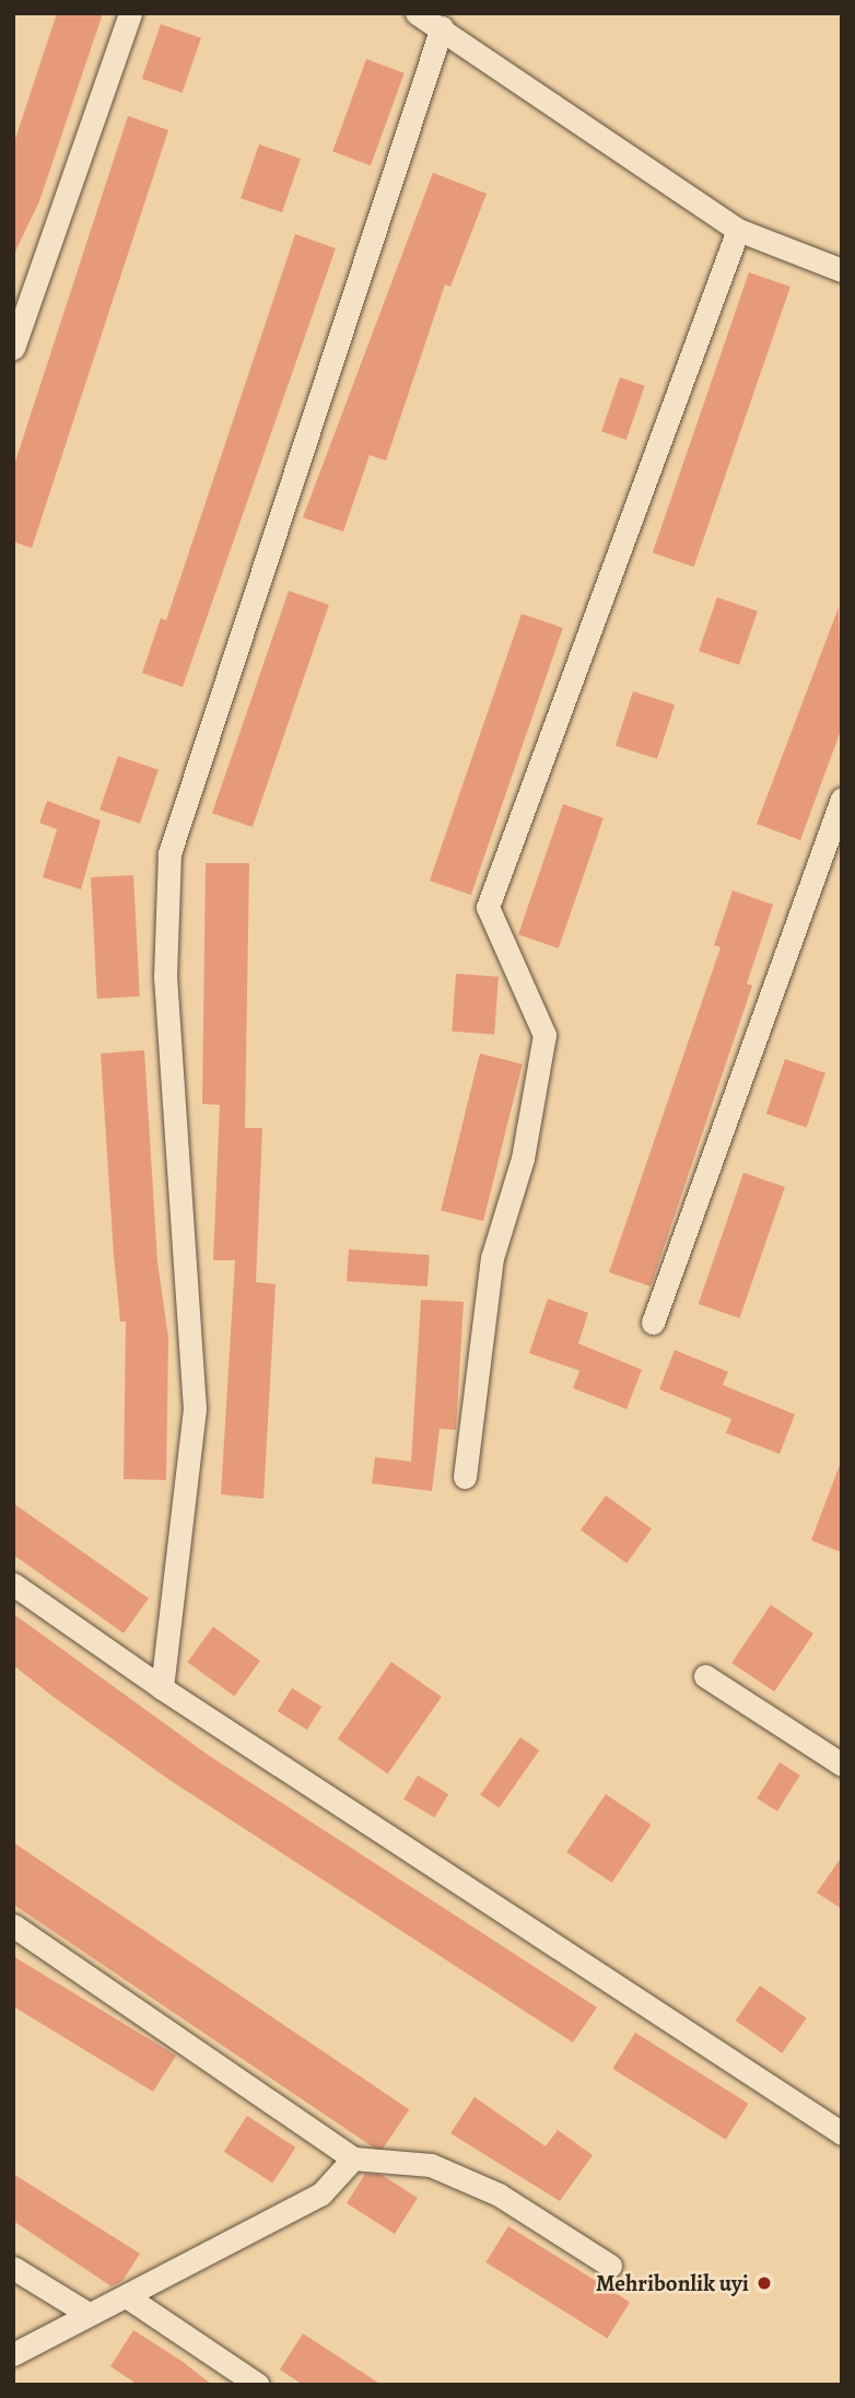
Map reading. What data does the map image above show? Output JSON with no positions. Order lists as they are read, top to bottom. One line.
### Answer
{"places":["Mehribonlik uyi"]}
